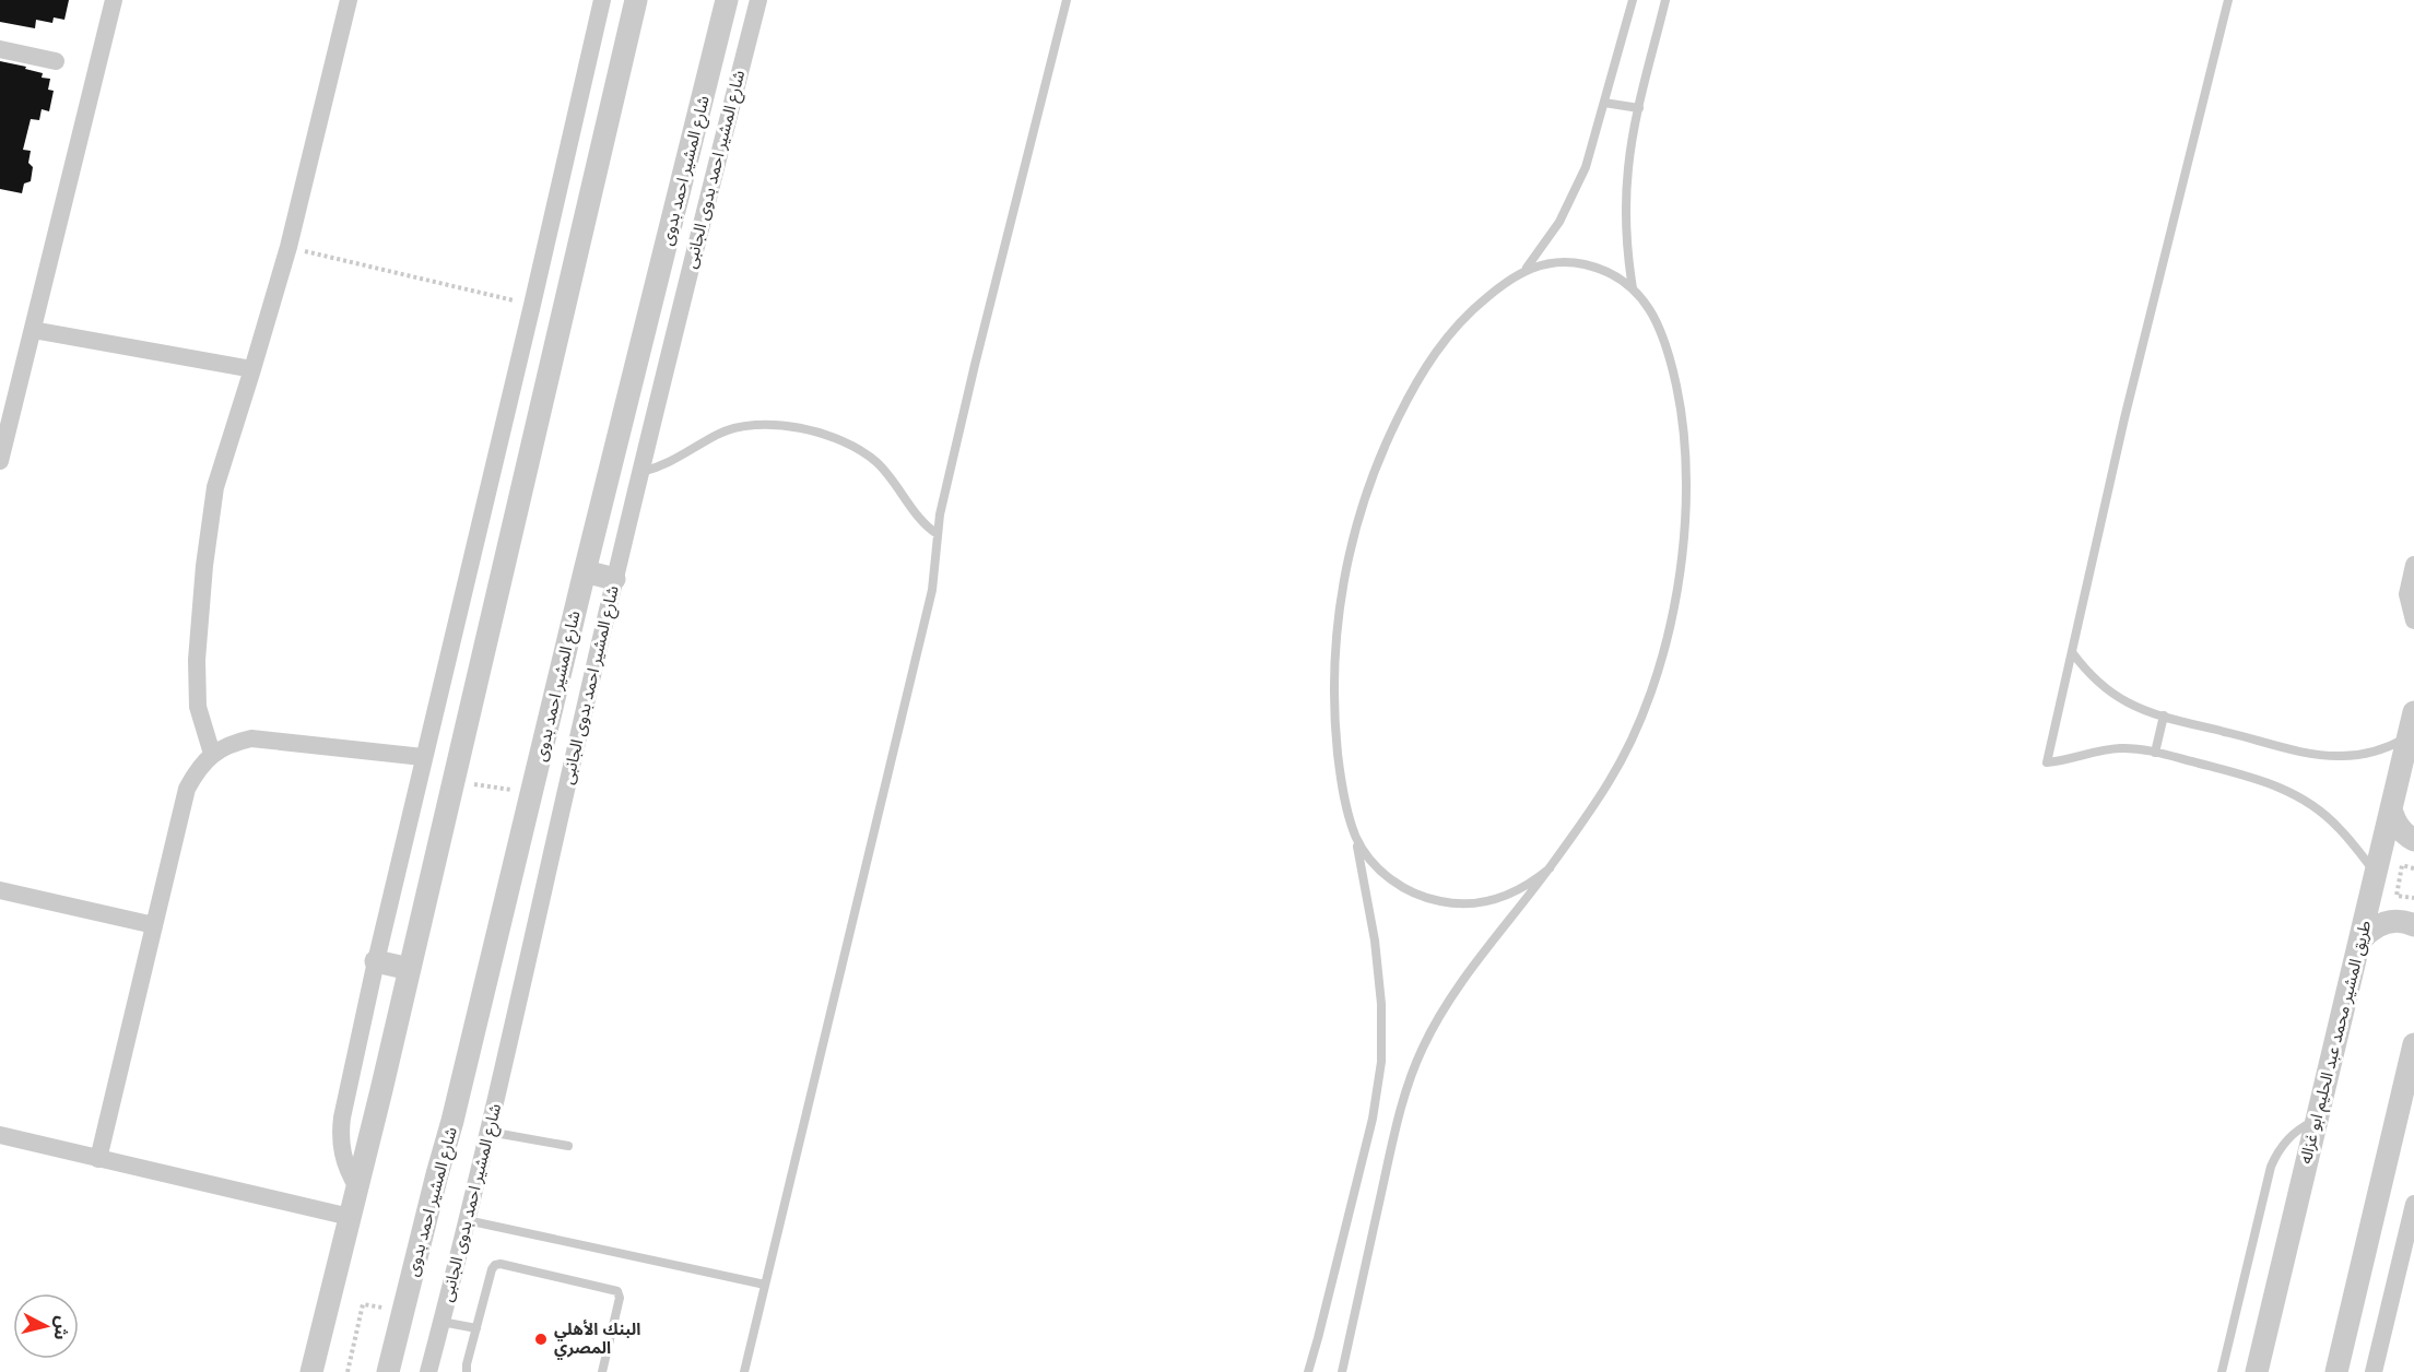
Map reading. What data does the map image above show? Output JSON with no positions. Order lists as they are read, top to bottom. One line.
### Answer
{"streets":{"street":["شارع المشير احمد بدوى الجانبى","شارع المشير احمد بدوى","طريق المشير محمد عبد الحليم ابو غزاله"]},"places":["البنك الأهلي المصري"],"north":"right"}
